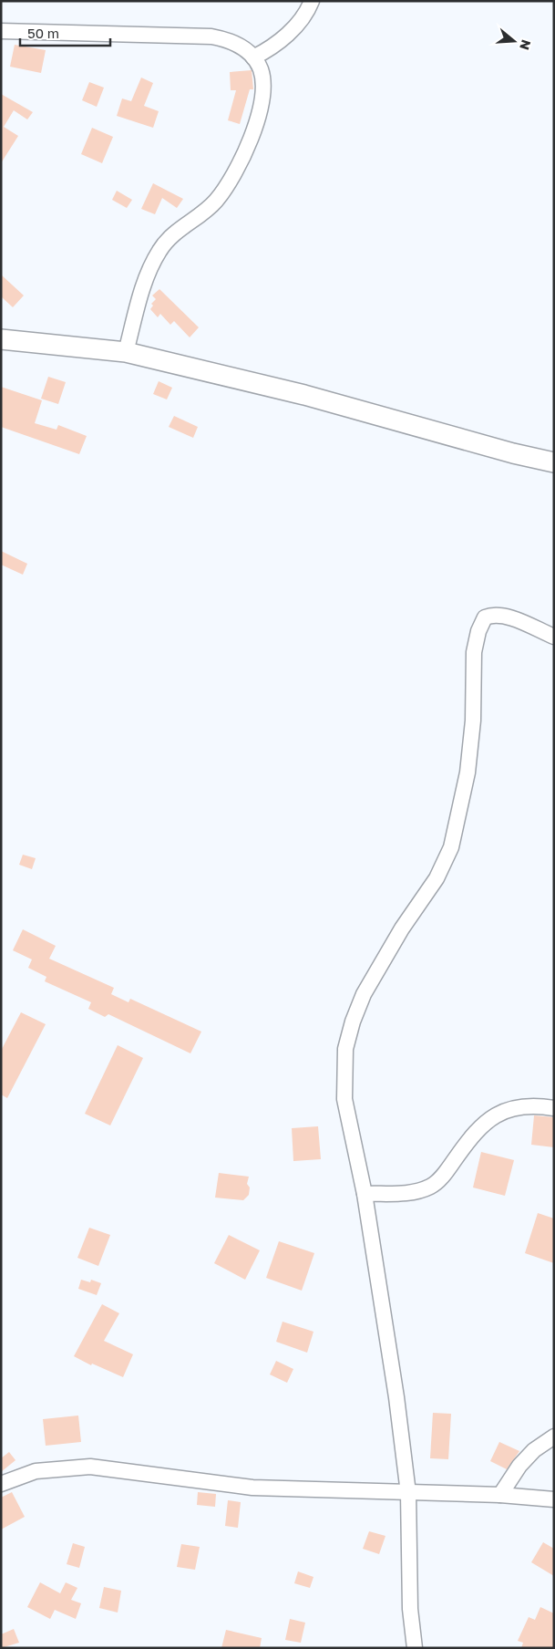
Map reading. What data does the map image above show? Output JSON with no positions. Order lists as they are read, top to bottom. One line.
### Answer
{"scale_bar":"50 m","north":"right"}
